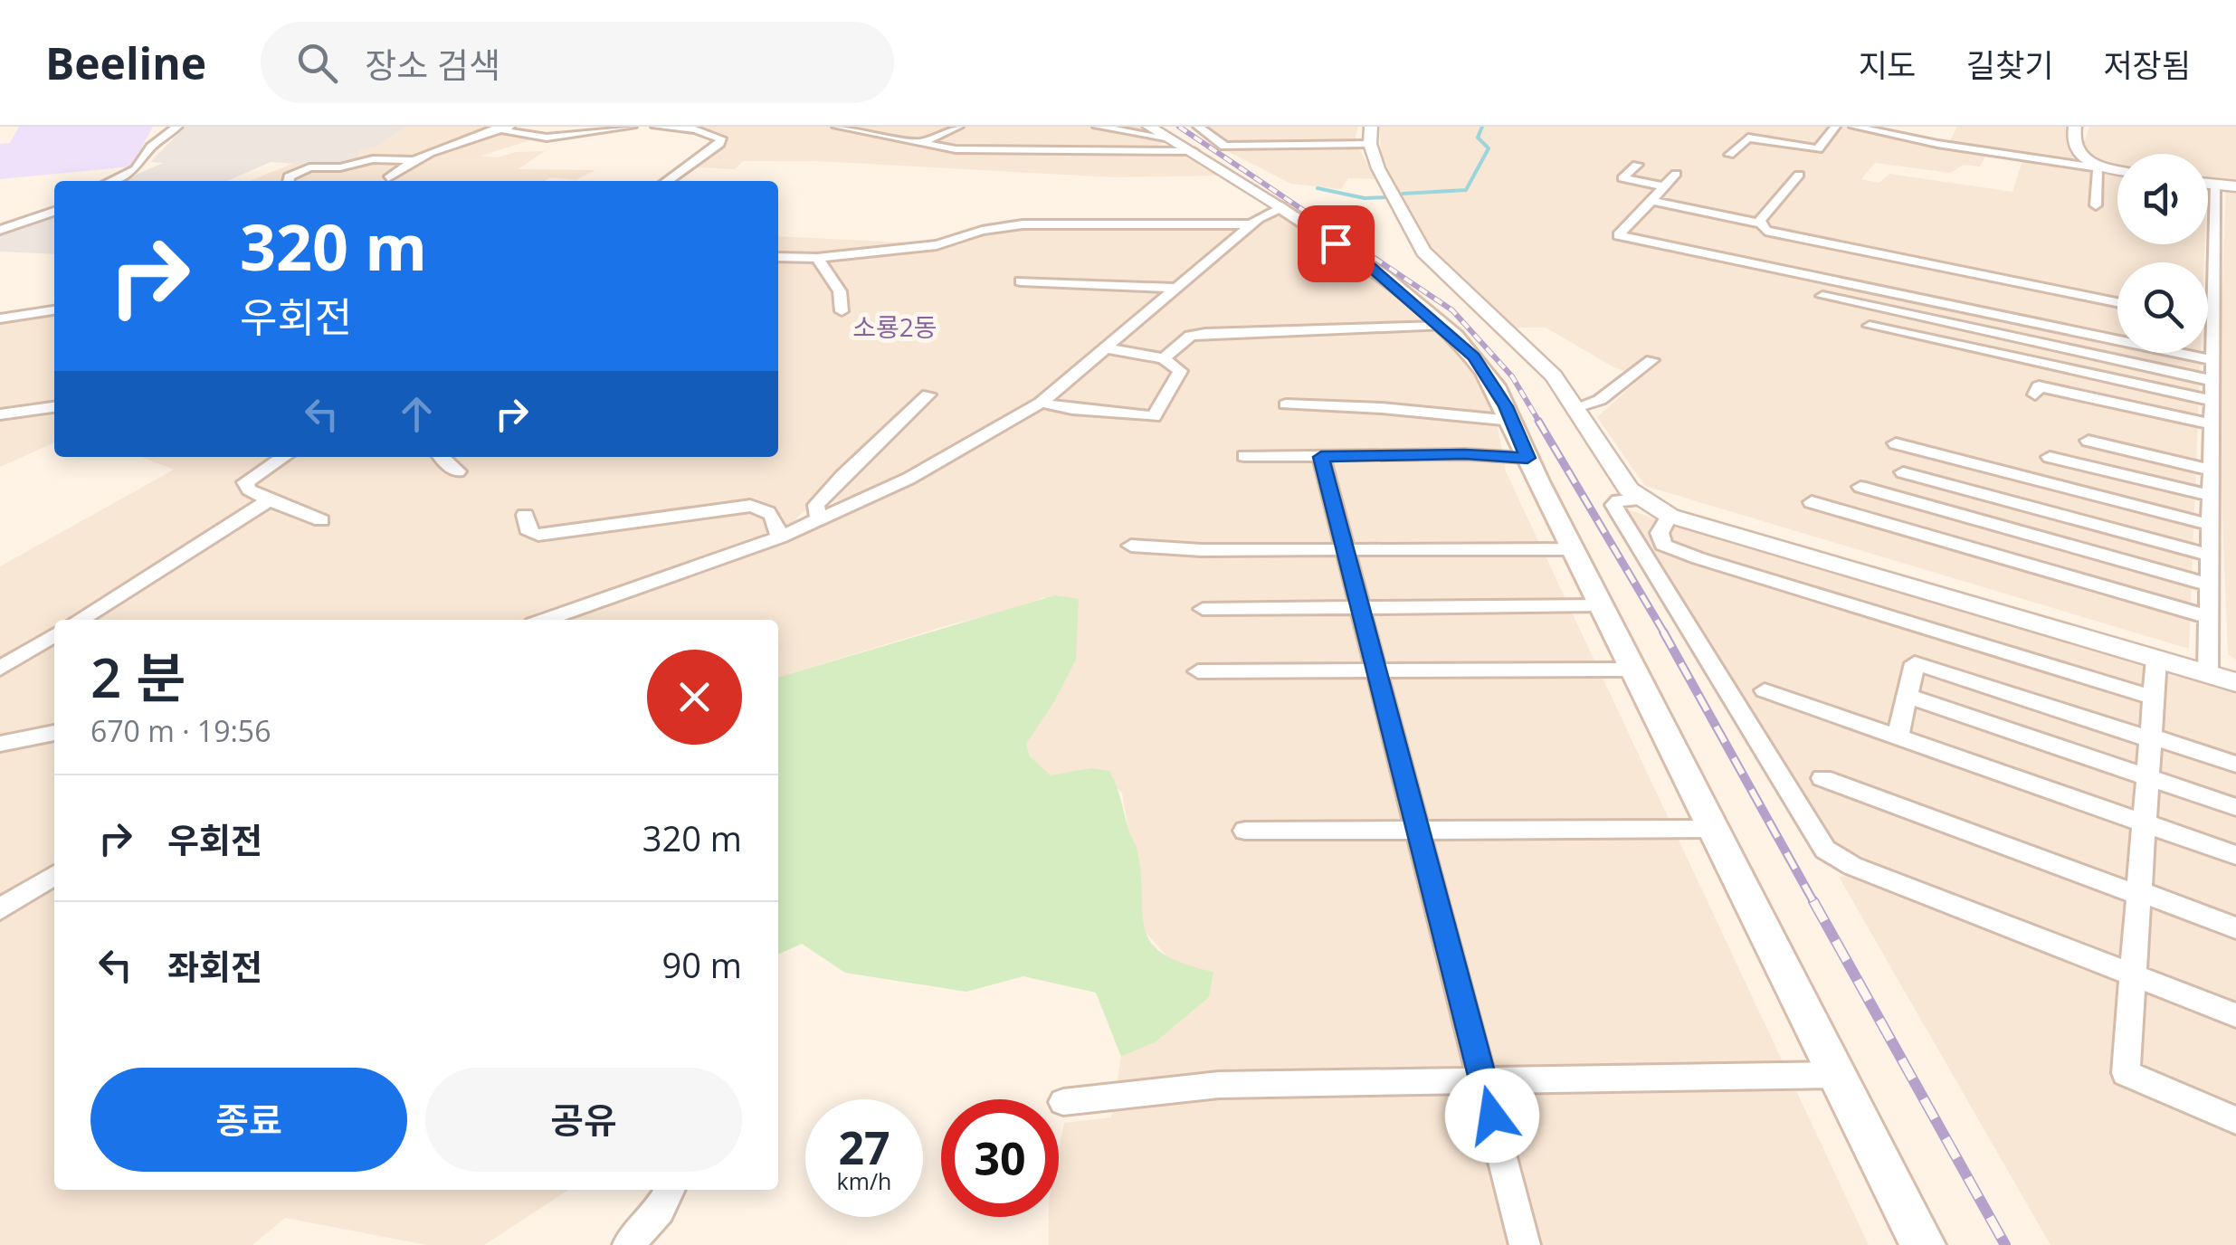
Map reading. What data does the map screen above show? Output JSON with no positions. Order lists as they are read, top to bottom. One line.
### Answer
{"districts":["소룡2동"],"page":{"header":"Beeline","search":"장소 검색","nav":["지도","길찾기","저장됨"],"turn":["320 m","우회전"],"heading":["2 분","670 m · 19:56"],"list":[{"name":"우회전","value":"320 m"},{"name":"좌회전","value":"90 m"}],"buttons":["종료","공유"],"speed":"27 km/h","limit":"30"}}
